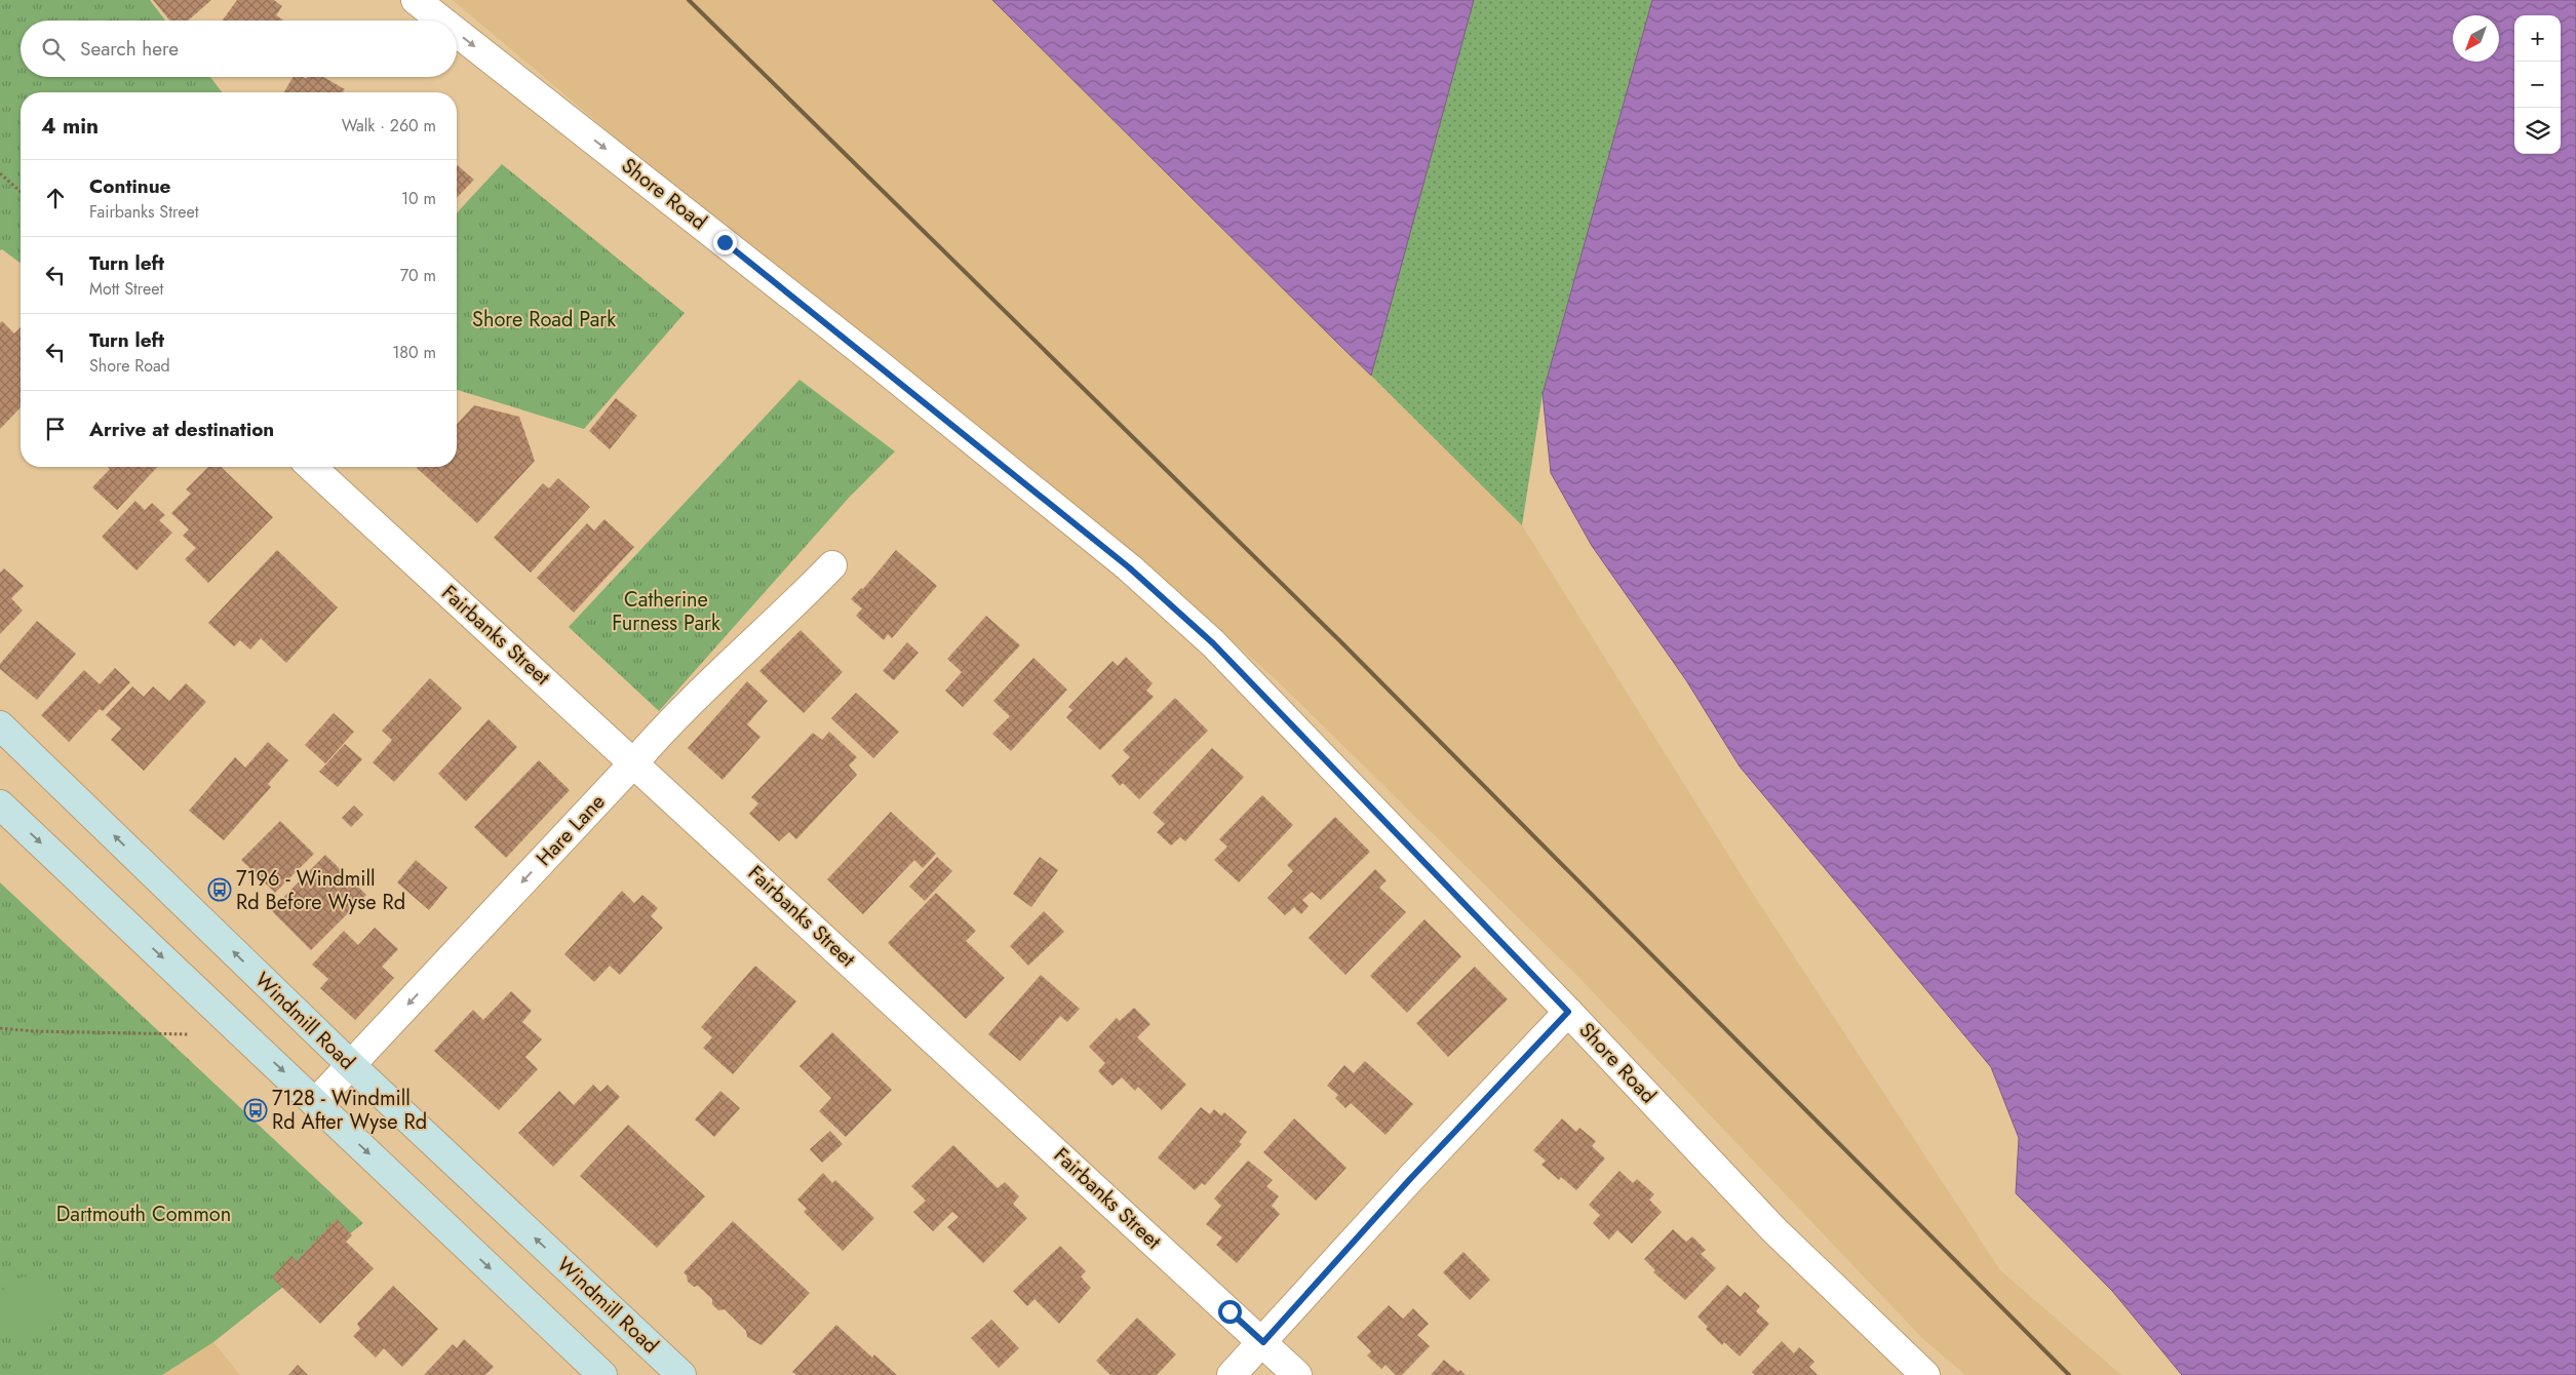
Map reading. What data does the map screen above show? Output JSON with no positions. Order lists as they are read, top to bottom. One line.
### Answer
{"streets":{"main road":["Windmill Road"],"street":["Shore Road","Fairbanks Street","Hare Lane"]},"crossings":[["Fairbanks Street","Hare Lane"],["Hare Lane","Windmill Road"]],"one_way":["Shore Road","Hare Lane"],"parks":["Shore Road Park","Catherine Furness Park","Dartmouth Common"],"places":{"bus stop":["7196 - Windmill Rd Before Wyse Rd","7128 - Windmill Rd After Wyse Rd"]},"north":"bottom left","page":{"map_buttons":["+","−"],"search":"Search here","heading":["4 min","Walk · 260 m"],"list":[["Continue","Fairbanks Street","10 m"],["Turn left","Mott Street","70 m"],["Turn left","Shore Road","180 m"],"Arrive at destination"]}}
